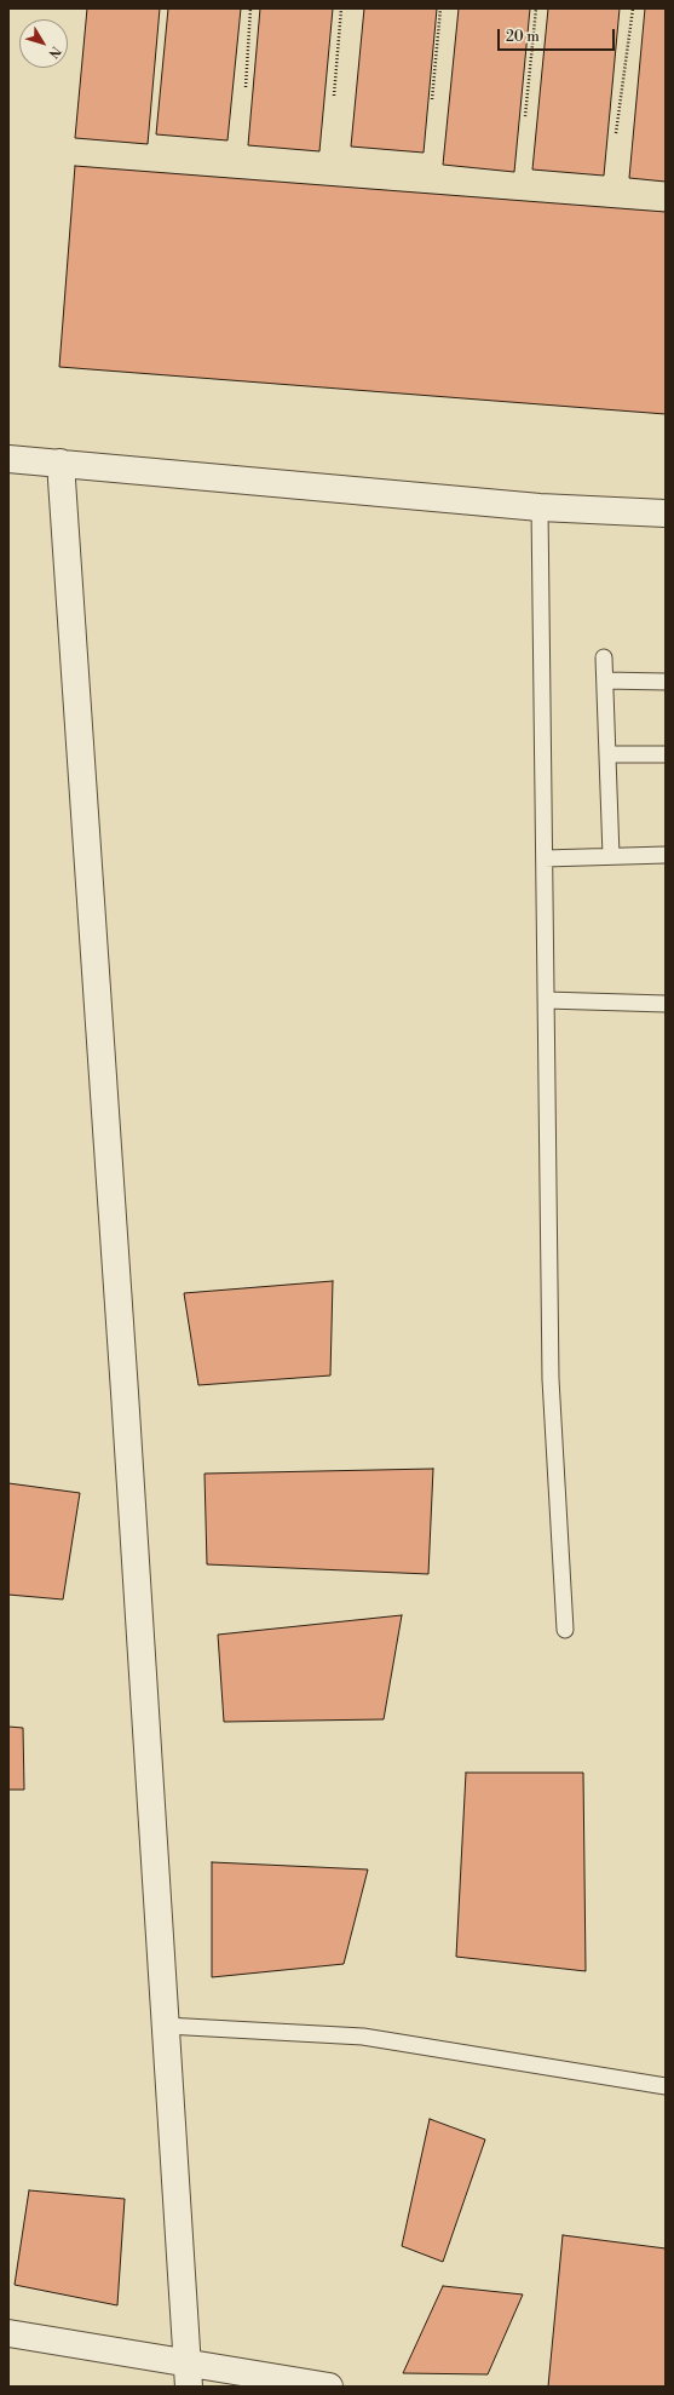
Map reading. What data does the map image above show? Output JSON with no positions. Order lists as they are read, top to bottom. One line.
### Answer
{"scale_bar":"20 m","north":"bottom right"}
